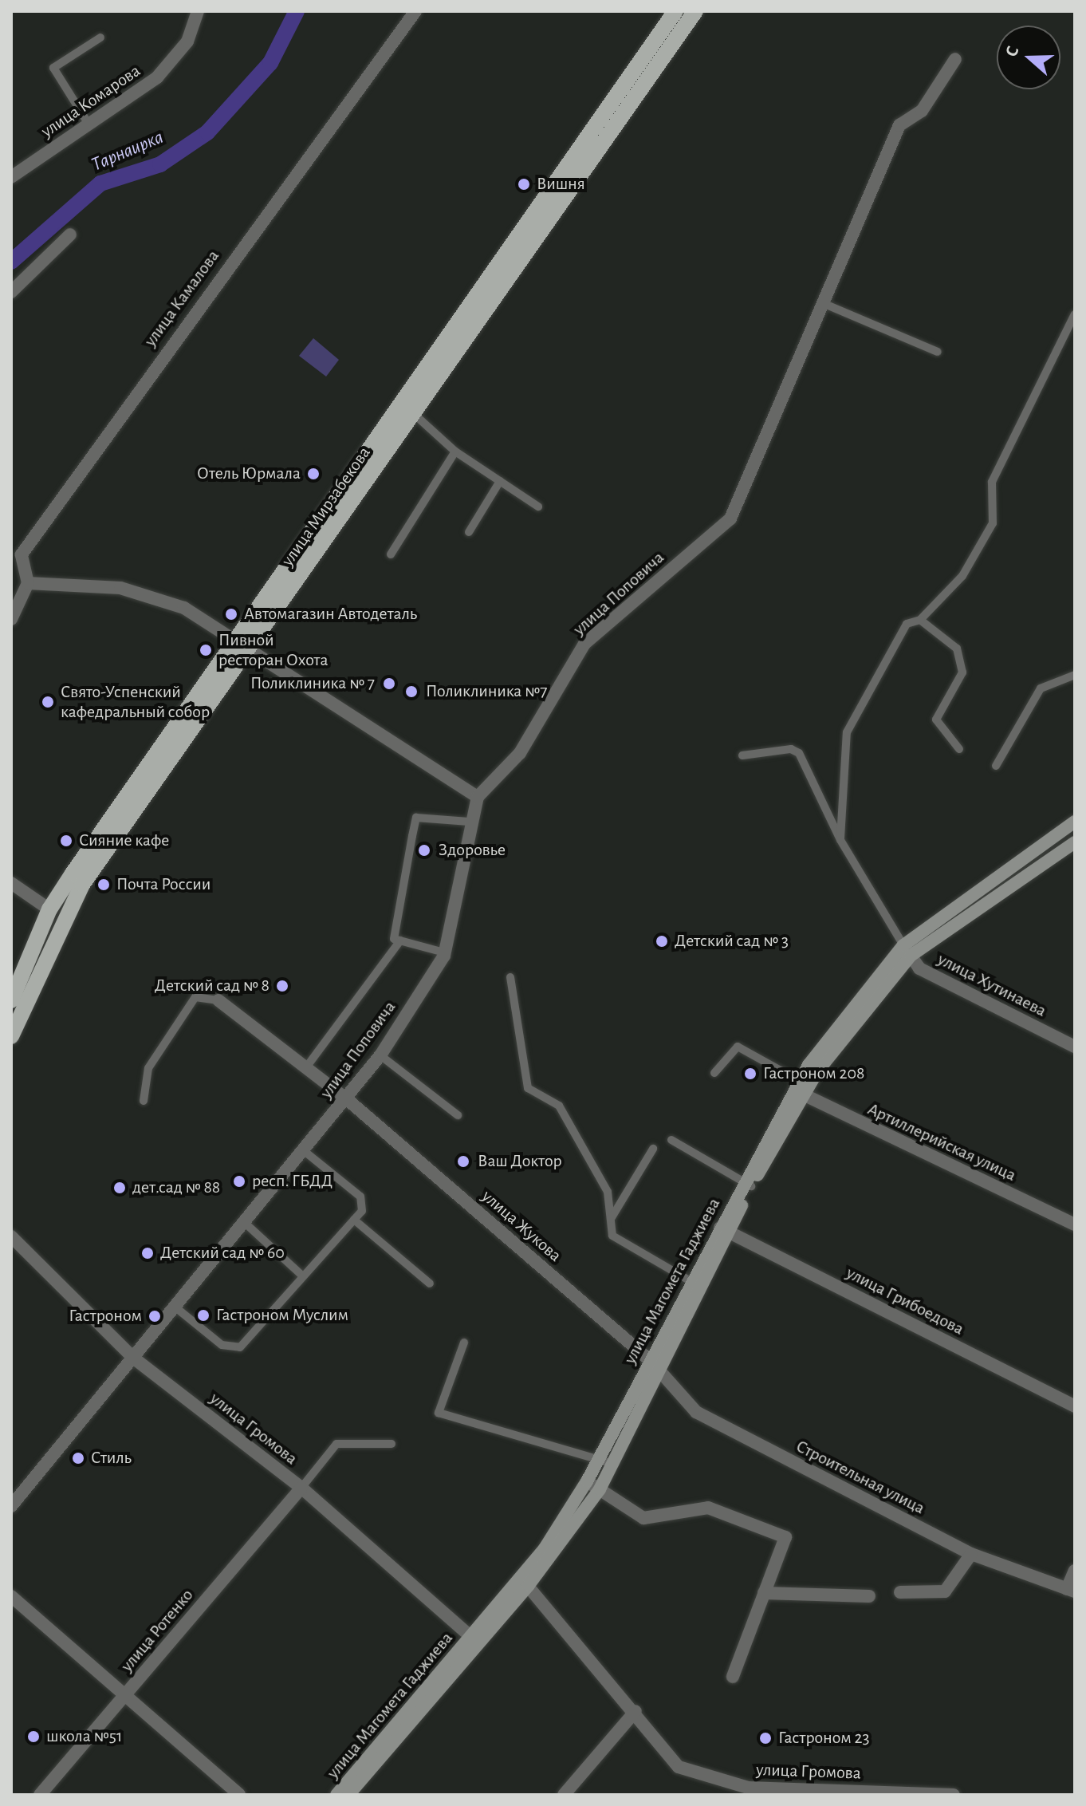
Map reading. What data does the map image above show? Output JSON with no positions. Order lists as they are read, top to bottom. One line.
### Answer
{"streets":{"main road":["улица Мирзабекова","улица Магомета Гаджиева"],"street":["улица Комарова","улица Камалова","улица Поповича","улица Хутинаева","Артиллерийская улица","улица Жукова","улица Грибоедова","улица Громова","Строительная улица","улица Ротенко"]},"crossings":[["улица Поповича","улица Жукова"],["улица Поповича","улица Громова"],["улица Хутинаева","улица Магомета Гаджиева"],["Артиллерийская улица","улица Магомета Гаджиева"],["улица Жукова","улица Магомета Гаджиева"],["улица Жукова","Строительная улица"],["улица Магомета Гаджиева","улица Грибоедова"],["улица Магомета Гаджиева","улица Громова"],["улица Магомета Гаджиева","Строительная улица"],["улица Громова","улица Ротенко"]],"water":["Тарнаирка"],"places":["Вишня","Отель Юрмала","Автомагазин Автодеталь","Пивной ресторан Охота","Поликлиника № 7","Поликлиника №7","Свято-Успенский кафедральный собор","Сияние кафе","Здоровье","Почта России","Детский сад № 3","Детский сад № 8","Гастроном 208","Ваш Доктор","респ. ГБДД","дет.сад № 88","Детский сад № 60","Гастроном Муслим","Гастроном","Стиль","школа №51","Гастроном 23"],"north":"left"}
